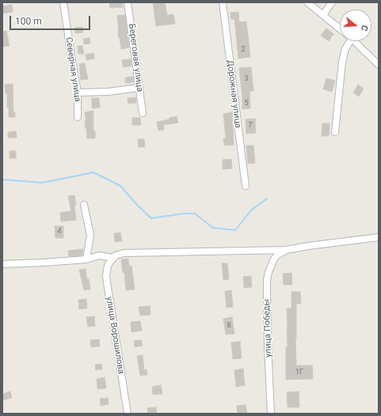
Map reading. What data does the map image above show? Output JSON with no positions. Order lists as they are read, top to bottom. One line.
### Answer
{"streets":{"street":["Береговая улица","Северная улица","Дорожная улица","улица Победы","улица Ворошилова"]},"house_numbers":["2","3","5","7","4","8","1Г"],"scale_bar":"100 m","north":"right"}
